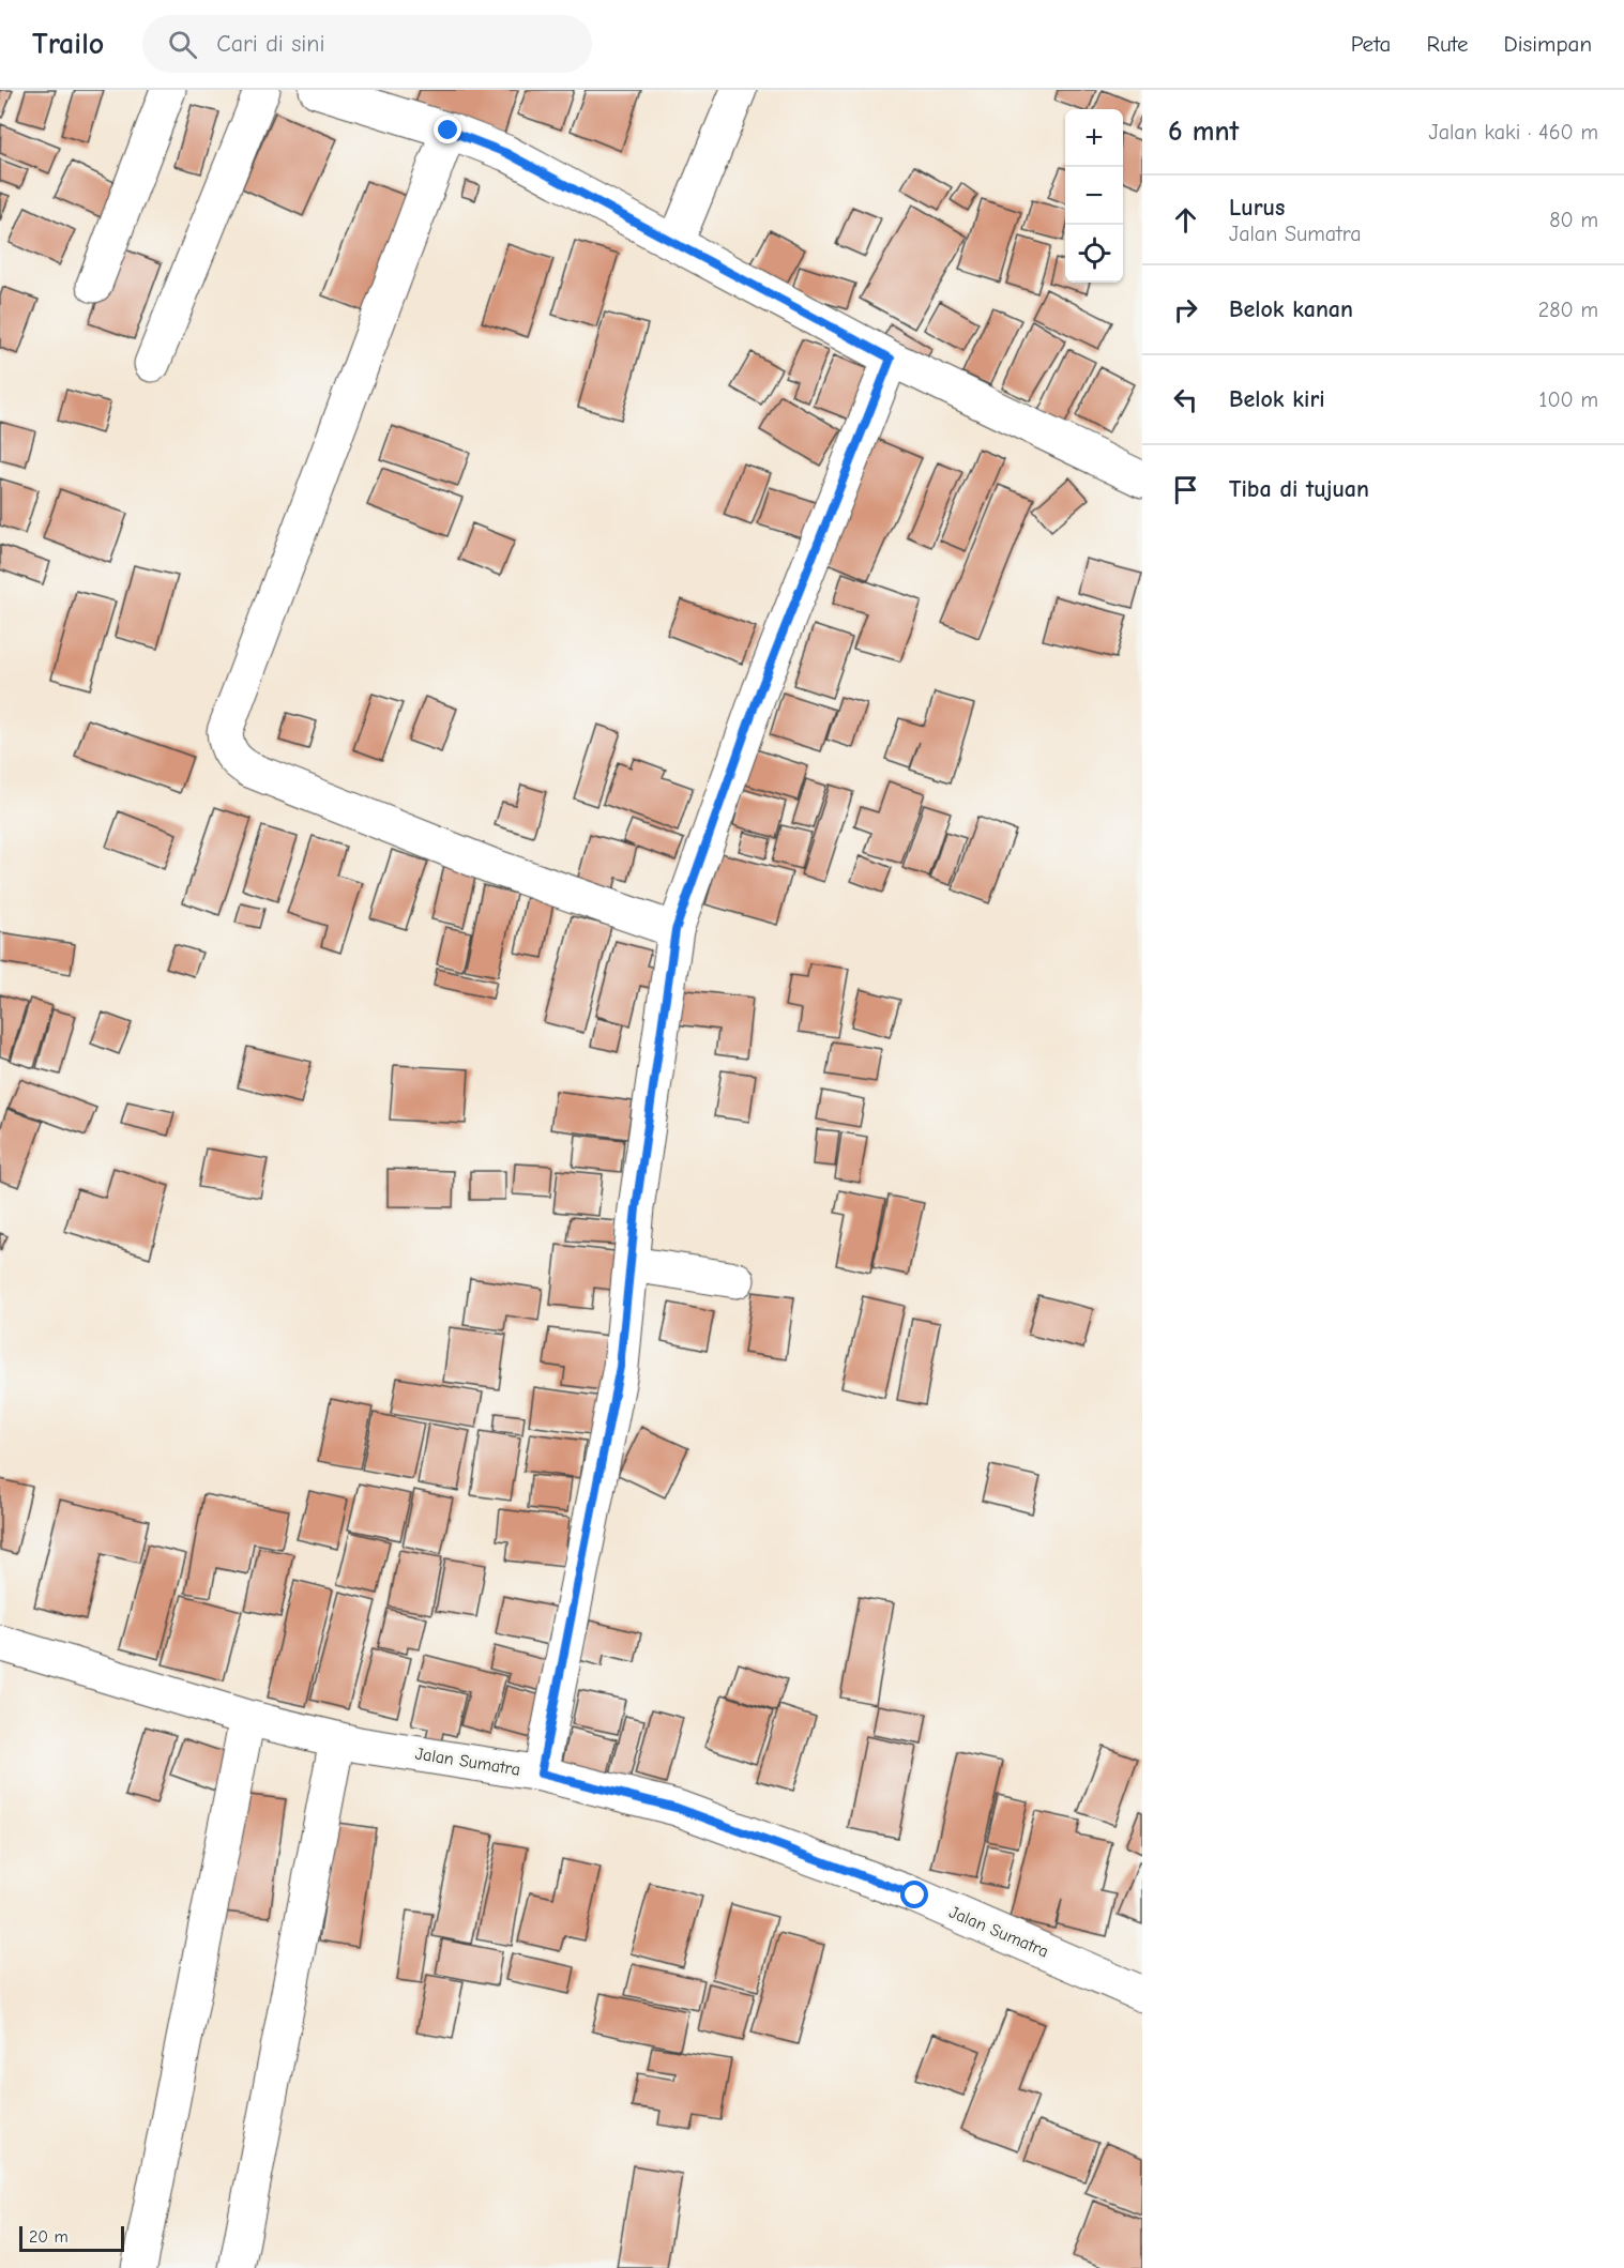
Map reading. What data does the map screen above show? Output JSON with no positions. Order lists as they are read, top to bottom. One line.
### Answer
{"streets":{"street":["Jalan Sumatra"]},"scale_bar":"20 m","page":{"header":"Trailo","search":"Cari di sini","nav":["Peta","Rute","Disimpan"],"heading":["6 mnt","Jalan kaki · 460 m"],"map_buttons":["+","−"],"list":[["Lurus","Jalan Sumatra","80 m"],["Belok kanan","280 m"],["Belok kiri","100 m"],"Tiba di tujuan"],"scale":"20 m"}}
